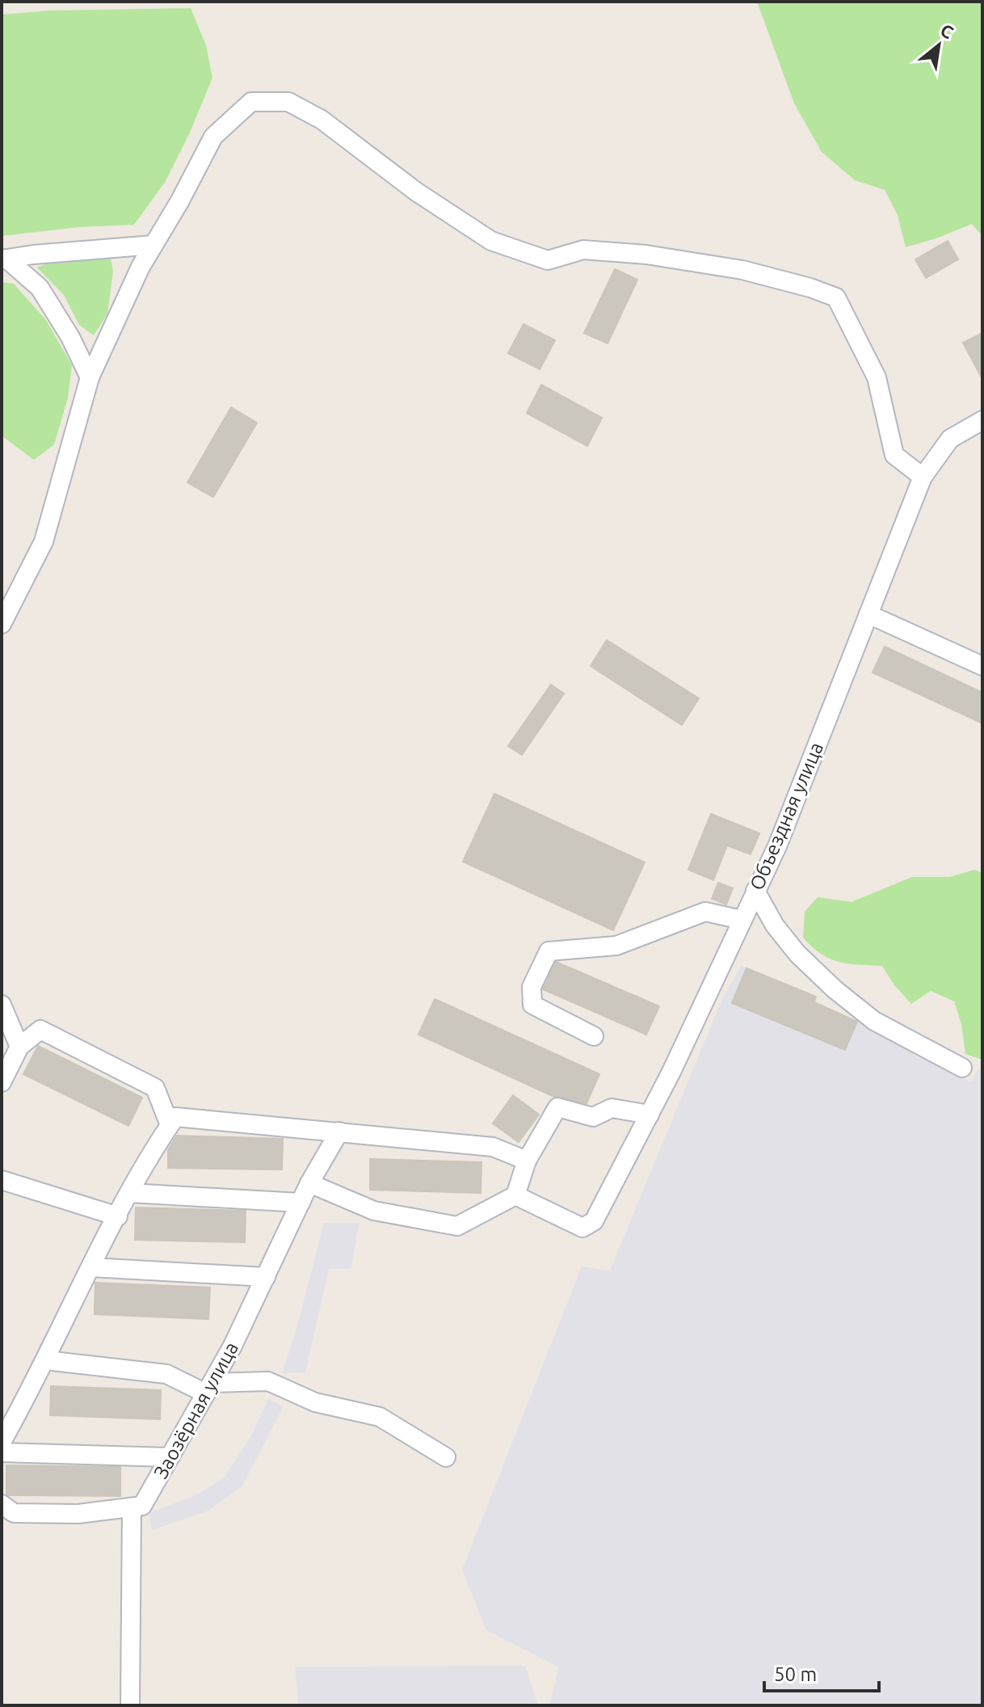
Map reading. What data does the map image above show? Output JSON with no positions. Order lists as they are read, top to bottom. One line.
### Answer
{"streets":{"street":["Объездная улица","Заозёрная улица"]},"scale_bar":"50 m","north":"top right"}
